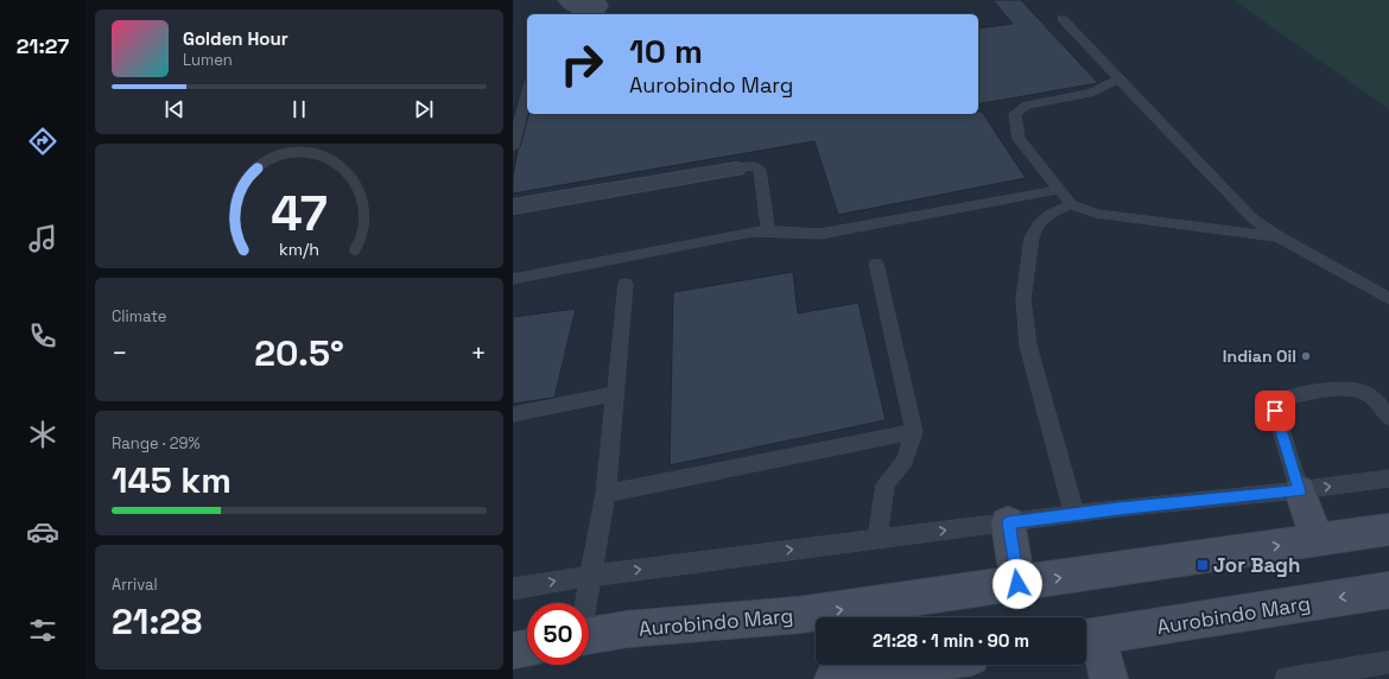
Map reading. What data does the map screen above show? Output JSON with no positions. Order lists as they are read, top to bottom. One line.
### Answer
{"streets":{"main road":["Aurobindo Marg"]},"places":{"other":["Indian Oil"],"transit":["Jor Bagh"]},"page":{"tabs":"21:27","turn":["10 m","Aurobindo Marg"],"song":["Golden Hour","Lumen"],"tile":["Climate",["Range · 29%","145 km"],["Arrival","21:28"]],"heat":["−","20.5°","+"],"limit":"50","trip":"21:28 · 1 min · 90 m","gauge":["47","km/h"]}}
